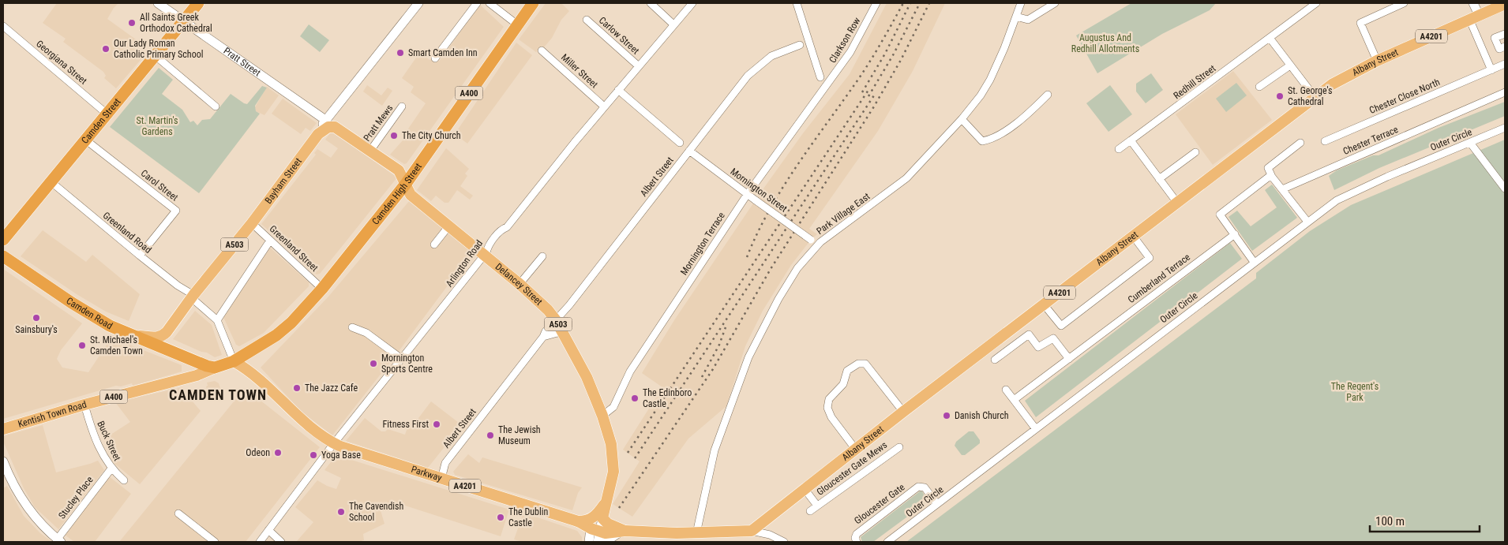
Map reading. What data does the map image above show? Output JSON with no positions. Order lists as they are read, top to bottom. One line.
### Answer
{"streets":{"highway":["A400","Camden Street","Camden High Street","A503","Camden Road"],"main road":["A4201","Albany Street","Bayham Street","Delancey Street","Kentish Town Road","Parkway"],"street":["Carlow Street","Clarkson Row","Pratt Street","Georgiana Street","Miller Street","Redhill Street","Chester Close North","Pratt Mews","Outer Circle","Chester Terrace","Albert Street","Carol Street","Mornington Street","Park Village East","Greenland Road","Mornington Terrace","Greenland Street","Arlington Road","Cumberland Terrace","Buck Street","Gloucester Gate Mews","Stucley Place","Gloucester Gate"]},"crossings":[["Carlow Street","Arlington Road"],["Clarkson Row","Mornington Terrace"],["Pratt Street","Camden Street"],["Pratt Street","Bayham Street"],["Georgiana Street","Camden Street"],["Albany Street","Gloucester Gate Mews"],["Miller Street","Arlington Road"],["Camden Street","Carol Street"],["Camden Street","Greenland Road"],["Pratt Mews","A503"],["Outer Circle","Gloucester Gate"],["Albert Street","Mornington Street"],["Albert Street","Delancey Street"],["Albert Street","Parkway"],["Bayham Street","Greenland Road"],["Bayham Street","A503"],["Bayham Street","Greenland Street"],["Bayham Street","Camden Road"],["Carol Street","Greenland Road"],["Mornington Street","Park Village East"],["Mornington Street","Mornington Terrace"],["Camden High Street","Greenland Road"],["Camden High Street","A503"],["Camden High Street","Greenland Street"],["Camden High Street","Delancey Street"],["Camden High Street","Parkway"],["Greenland Road","Parkway"],["Mornington Terrace","Delancey Street"],["A503","Delancey Street"],["Arlington Road","Delancey Street"],["Arlington Road","Parkway"],["Delancey Street","Parkway"],["Camden Road","Kentish Town Road"],["Kentish Town Road","Buck Street"],["Buck Street","Stucley Place"]],"districts":["CAMDEN TOWN"],"parks":["Augustus And Redhill Allotments","St. Martin's Gardens","The Regent's Park"],"places":["All Saints Greek Orthodox Cathedral","Our Lady Roman Catholic Primary School","Smart Camden Inn","St. George's Cathedral","The City Church","Sainsbury's","St. Michael's Camden Town","Mornington Sports Centre","The Jazz Cafe","The Edinboro Castle","Danish Church","Fitness First","The Jewish Museum","Odeon","Yoga Base","The Cavendish School","The Dublin Castle"],"scale_bar":"100 m"}
